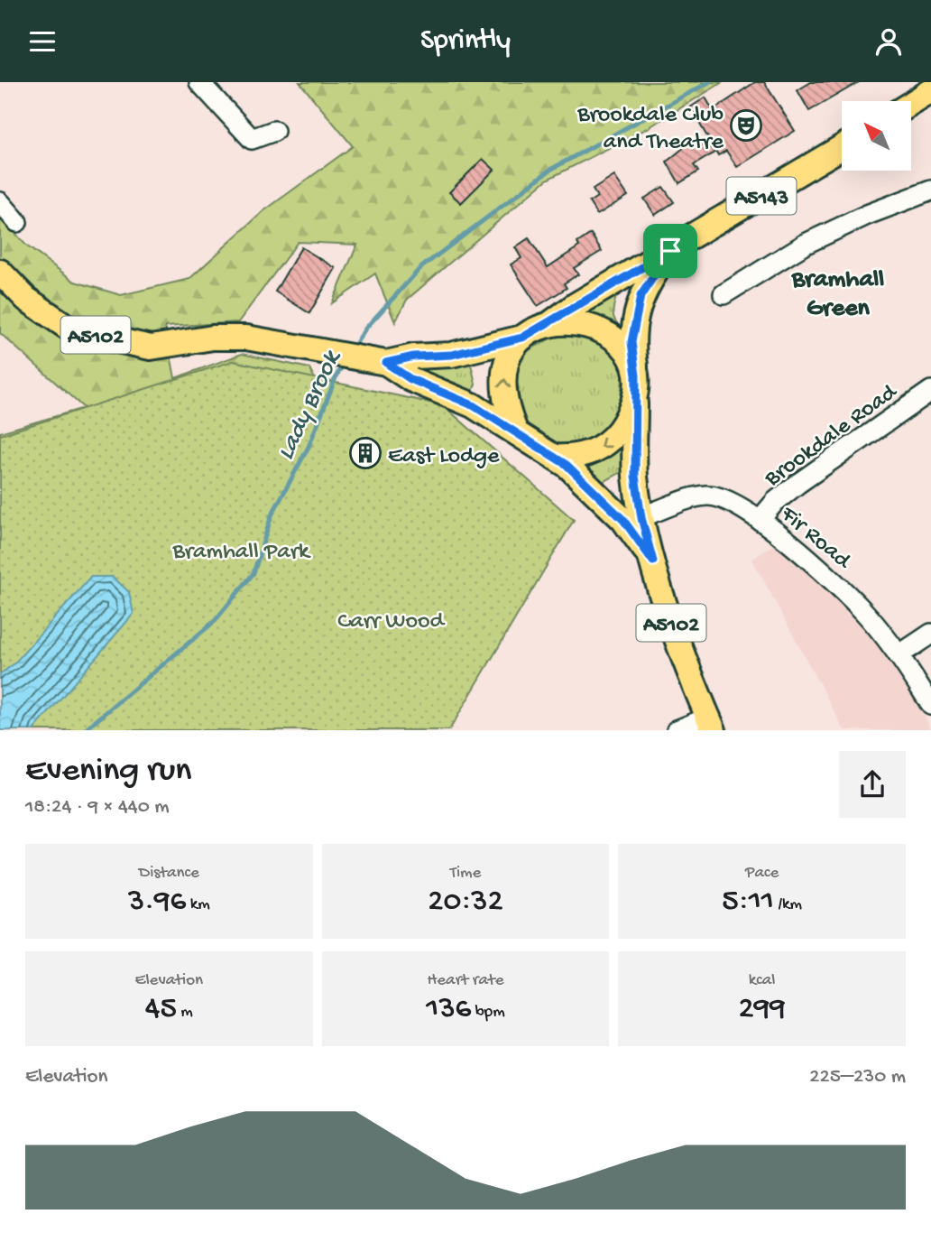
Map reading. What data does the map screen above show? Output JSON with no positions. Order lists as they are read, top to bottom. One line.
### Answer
{"streets":{"main road":["A5143","A5102"],"street":["Brookdale Road","Fir Road"]},"crossings":[["A5143","A5102"],["A5102","Fir Road"],["Brookdale Road","Fir Road"]],"districts":["Bramhall Green"],"water":["Lady Brook"],"parks":["Bramhall Park","Carr Wood"],"places":{"theatre":["Brookdale Club and Theatre"],"building":["East Lodge"]},"north":"top left","page":{"header":"Sprintly","heading":["Evening run","18:24 · 9 × 440 m"],"stats":[["Distance","3.96 km"],["Time","20:32"],["Pace","5:11 /km"],["Elevation","45 m"],["Heart rate","136 bpm"],["kcal","299"]],"chart":["Elevation","225–230 m"]}}
